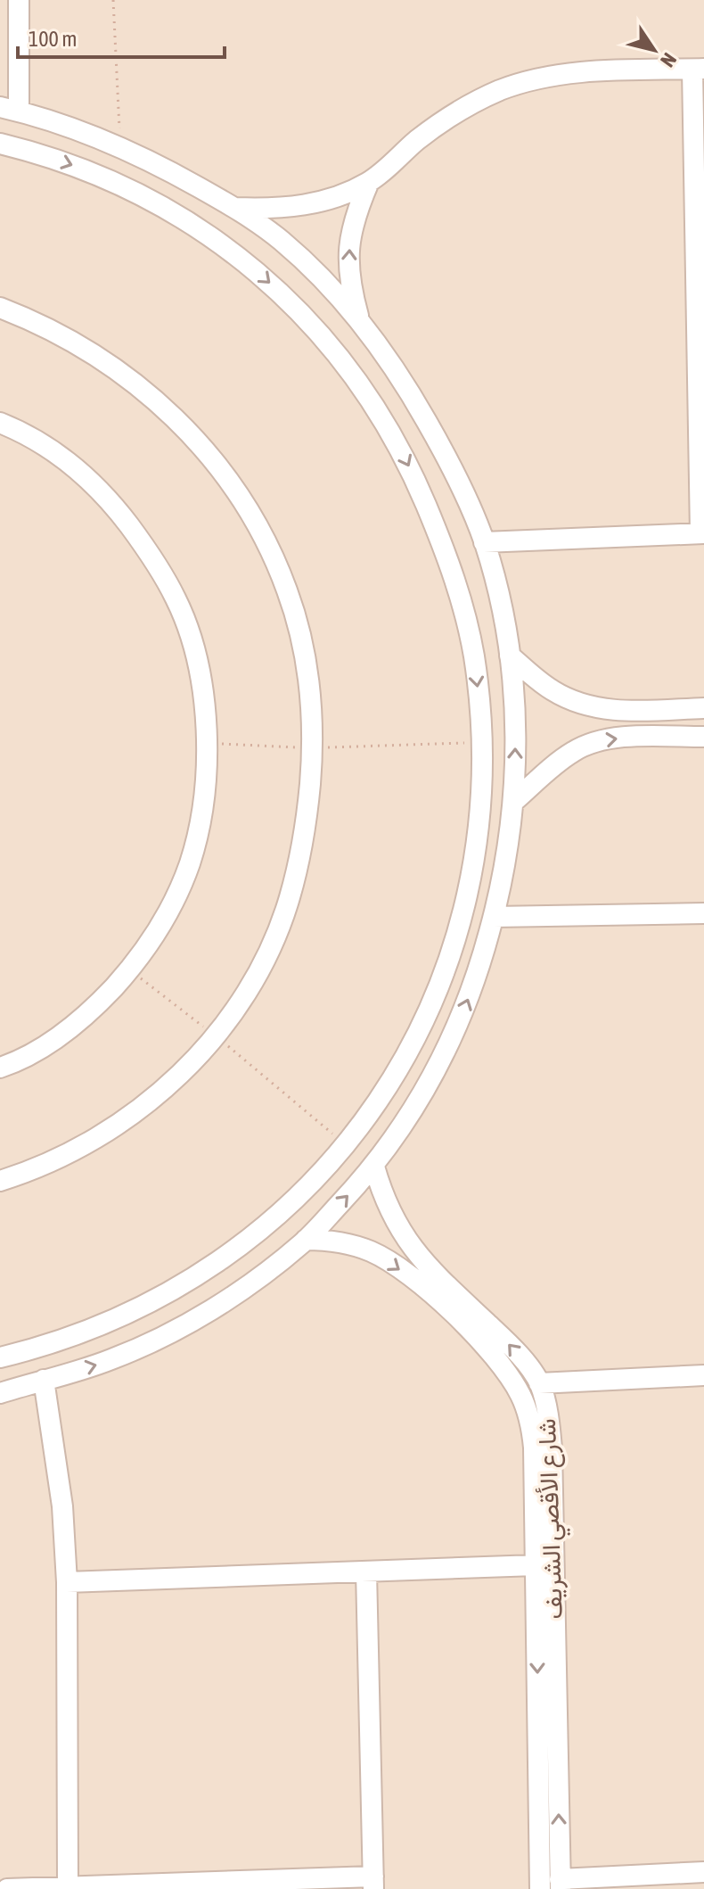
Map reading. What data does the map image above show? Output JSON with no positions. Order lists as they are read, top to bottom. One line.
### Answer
{"streets":{"street":["شارع الأقصي الشريف"]},"scale_bar":"100 m","north":"bottom right"}
